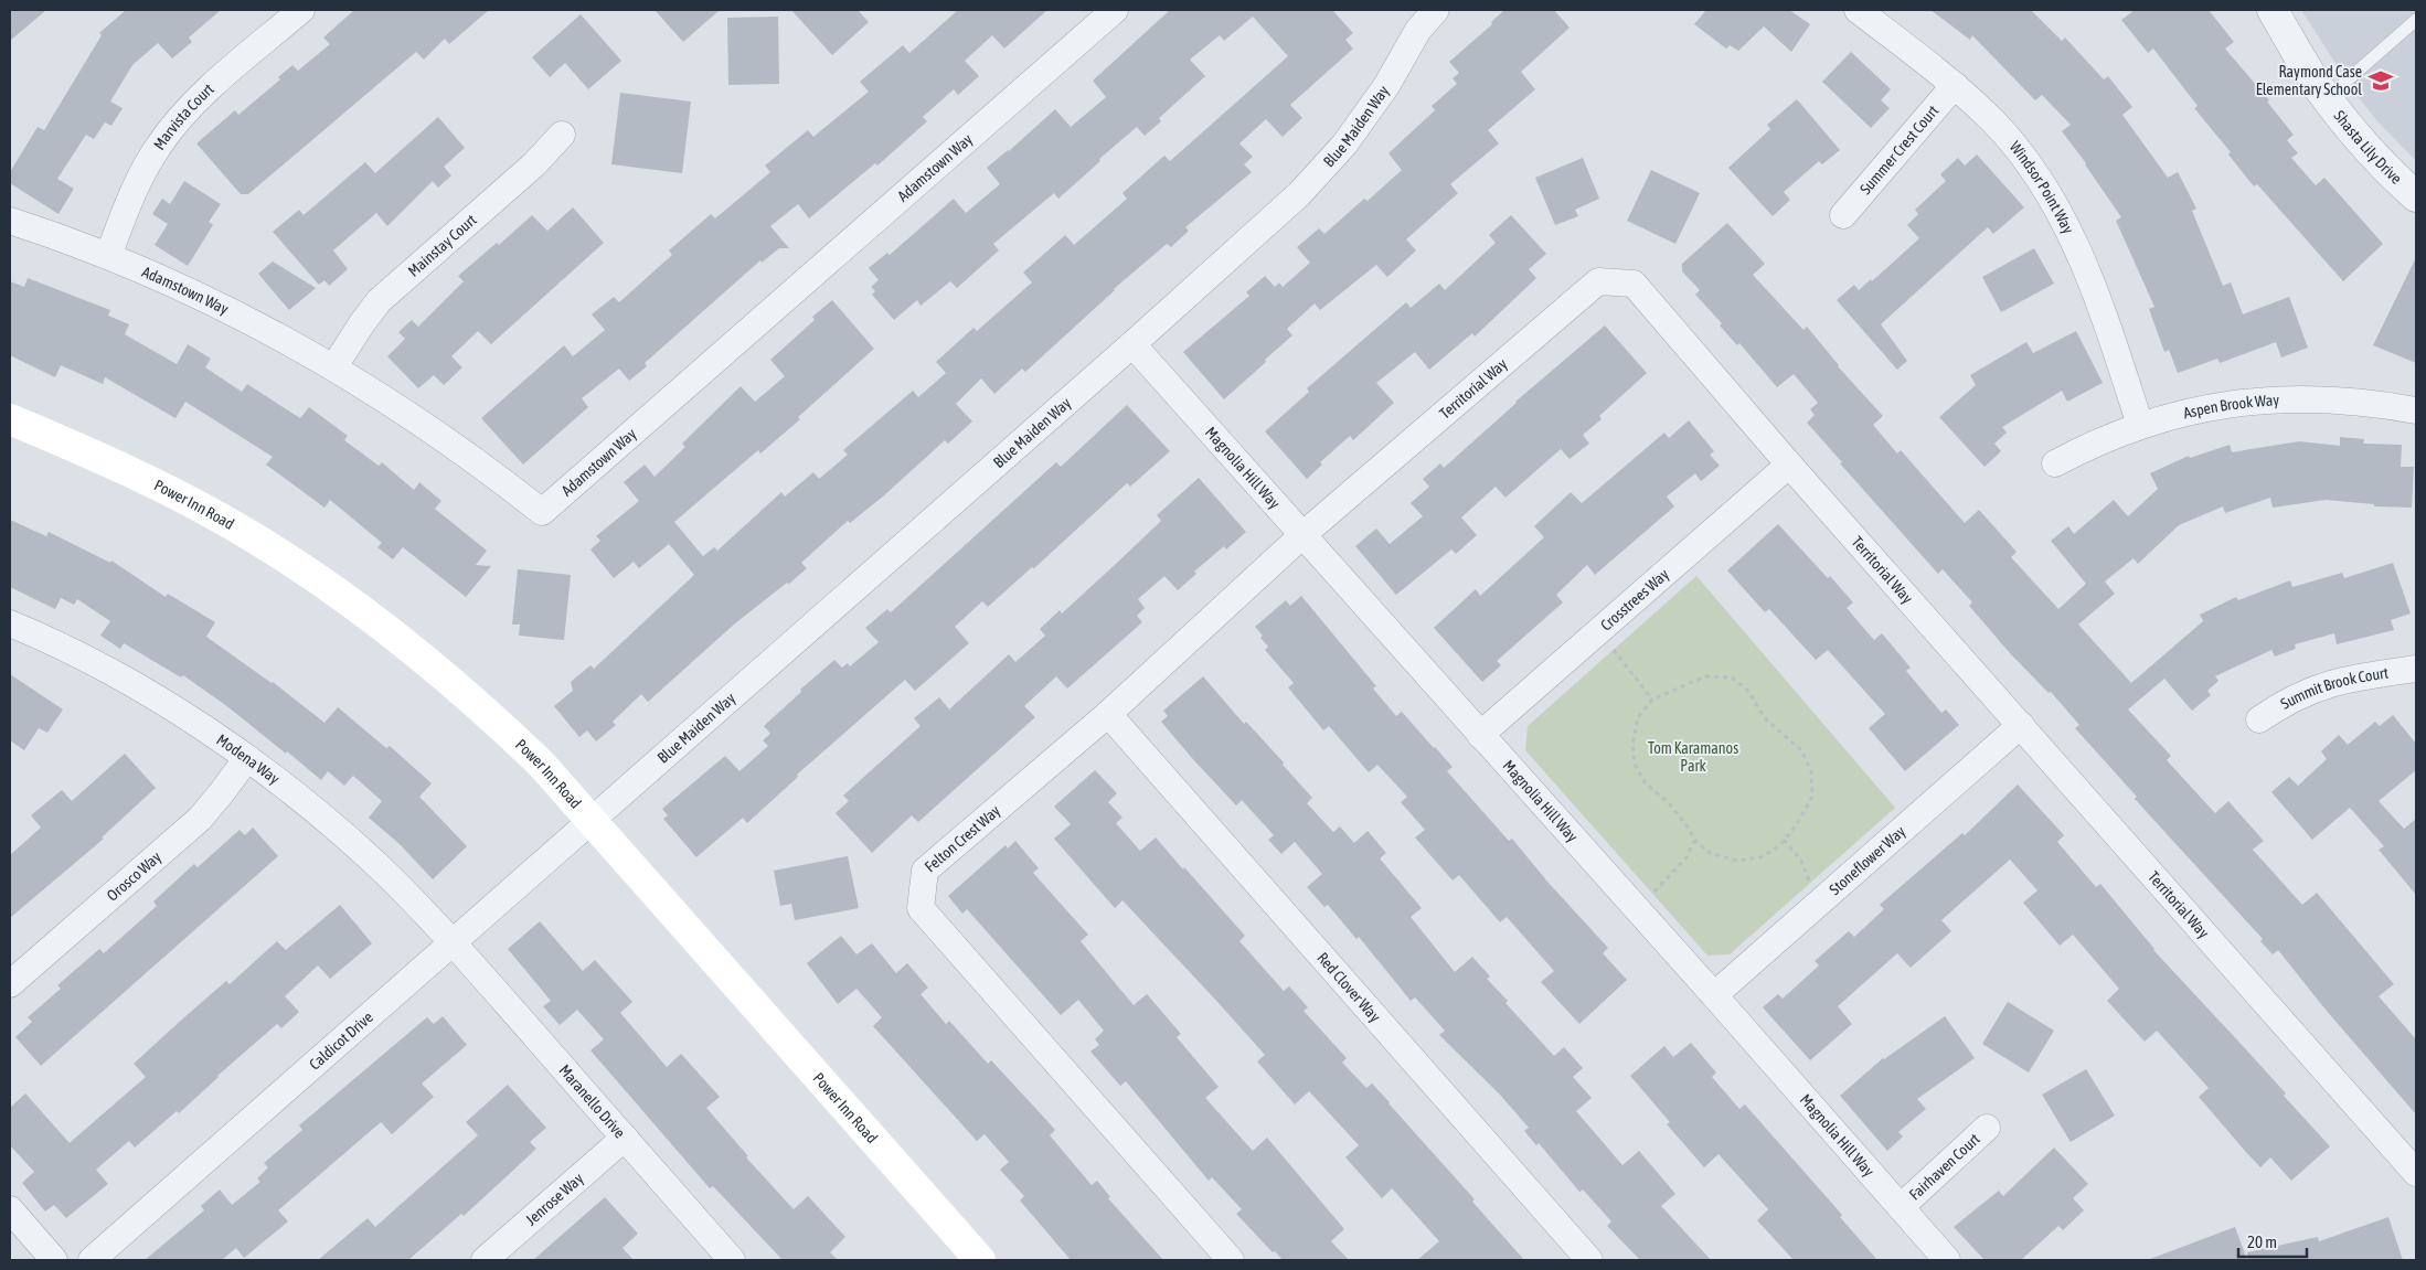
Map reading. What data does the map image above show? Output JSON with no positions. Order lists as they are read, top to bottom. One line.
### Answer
{"streets":{"main road":["Power Inn Road"],"street":["Marvista Court","Blue Maiden Way","Shasta Lily Drive","Summer Crest Court","Adamstown Way","Windsor Point Way","Mainstay Court","Territorial Way","Aspen Brook Way","Magnolia Hill Way","Crosstrees Way","Summit Brook Court","Modena Way","Felton Crest Way","Stoneflower Way","Orosco Way","Red Clover Way","Caldicot Drive","Maranello Drive","Fairhaven Court","Jenrose Way"]},"crossings":[["Marvista Court","Adamstown Way"],["Blue Maiden Way","Magnolia Hill Way"],["Blue Maiden Way","Power Inn Road"],["Blue Maiden Way","Caldicot Drive"],["Summer Crest Court","Windsor Point Way"],["Adamstown Way","Mainstay Court"],["Windsor Point Way","Aspen Brook Way"],["Territorial Way","Magnolia Hill Way"],["Territorial Way","Crosstrees Way"],["Territorial Way","Felton Crest Way"],["Territorial Way","Stoneflower Way"],["Magnolia Hill Way","Crosstrees Way"],["Magnolia Hill Way","Felton Crest Way"],["Magnolia Hill Way","Stoneflower Way"],["Magnolia Hill Way","Fairhaven Court"],["Power Inn Road","Caldicot Drive"],["Modena Way","Orosco Way"],["Modena Way","Caldicot Drive"],["Modena Way","Maranello Drive"],["Felton Crest Way","Red Clover Way"],["Caldicot Drive","Maranello Drive"],["Maranello Drive","Jenrose Way"]],"parks":["Tom Karamanos Park"],"places":{"school or university":["Raymond Case Elementary School"]},"scale_bar":"20 m"}
